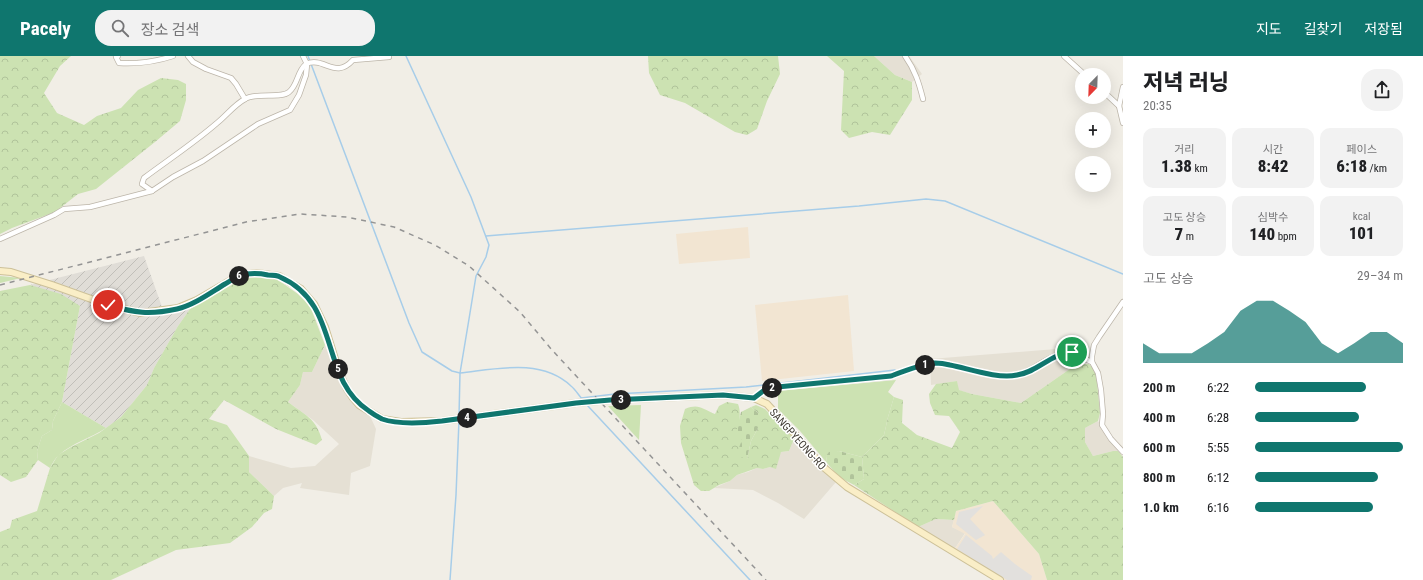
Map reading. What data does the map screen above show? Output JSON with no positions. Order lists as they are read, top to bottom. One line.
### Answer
{"streets":{"main road":["SANGPYEONG-RO"]},"north":"bottom left","page":{"header":"Pacely","search":"장소 검색","nav":["지도","길찾기","저장됨"],"heading":["저녁 러닝","20:35"],"map_buttons":["+","−"],"stats":[["거리","1.38 km"],["시간","8:42"],["페이스","6:18 /km"],["고도 상승","7 m"],["심박수","140 bpm"],["kcal","101"]],"chart":["고도 상승","29–34 m"],"pins":["6","1","5","2","3","4"],"list":[{"name":"200 m","note":"6:22"},{"name":"400 m","note":"6:28"},{"name":"600 m","note":"5:55"},{"name":"800 m","note":"6:12"},{"name":"1.0 km","note":"6:16"}]}}
